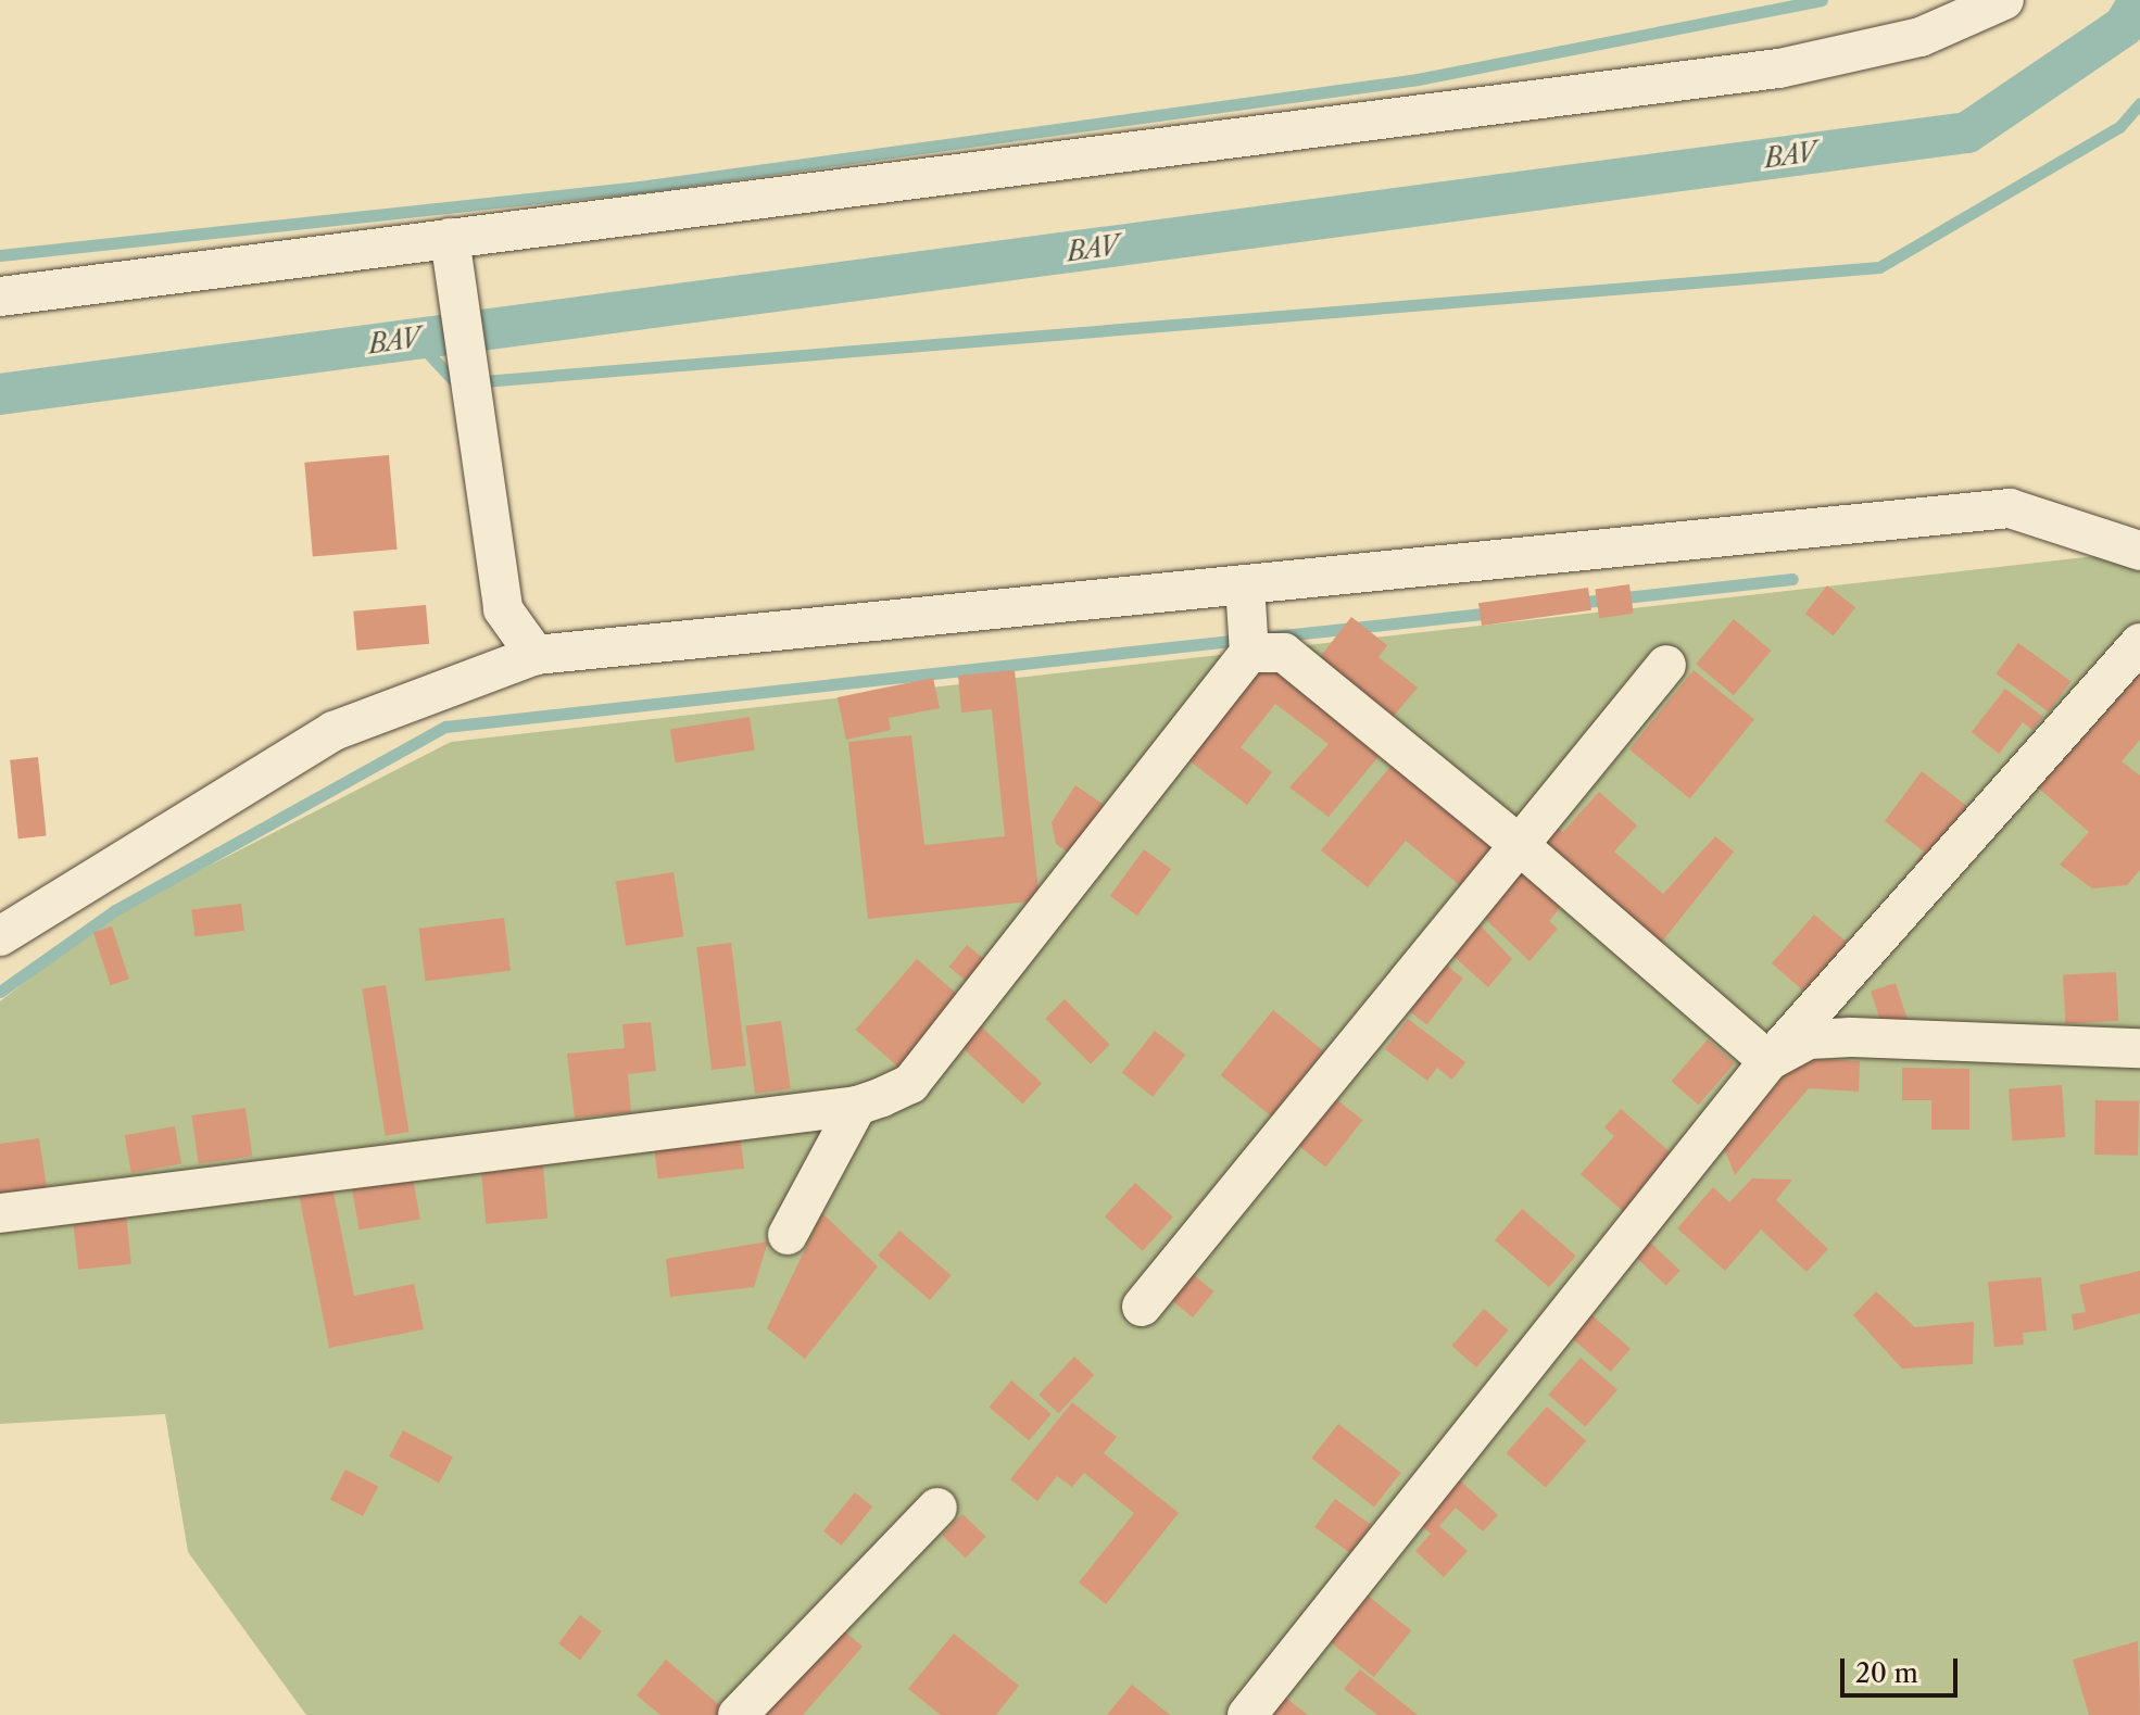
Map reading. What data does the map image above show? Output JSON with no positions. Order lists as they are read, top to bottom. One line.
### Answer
{"water":["BAV"],"scale_bar":"20 m"}
